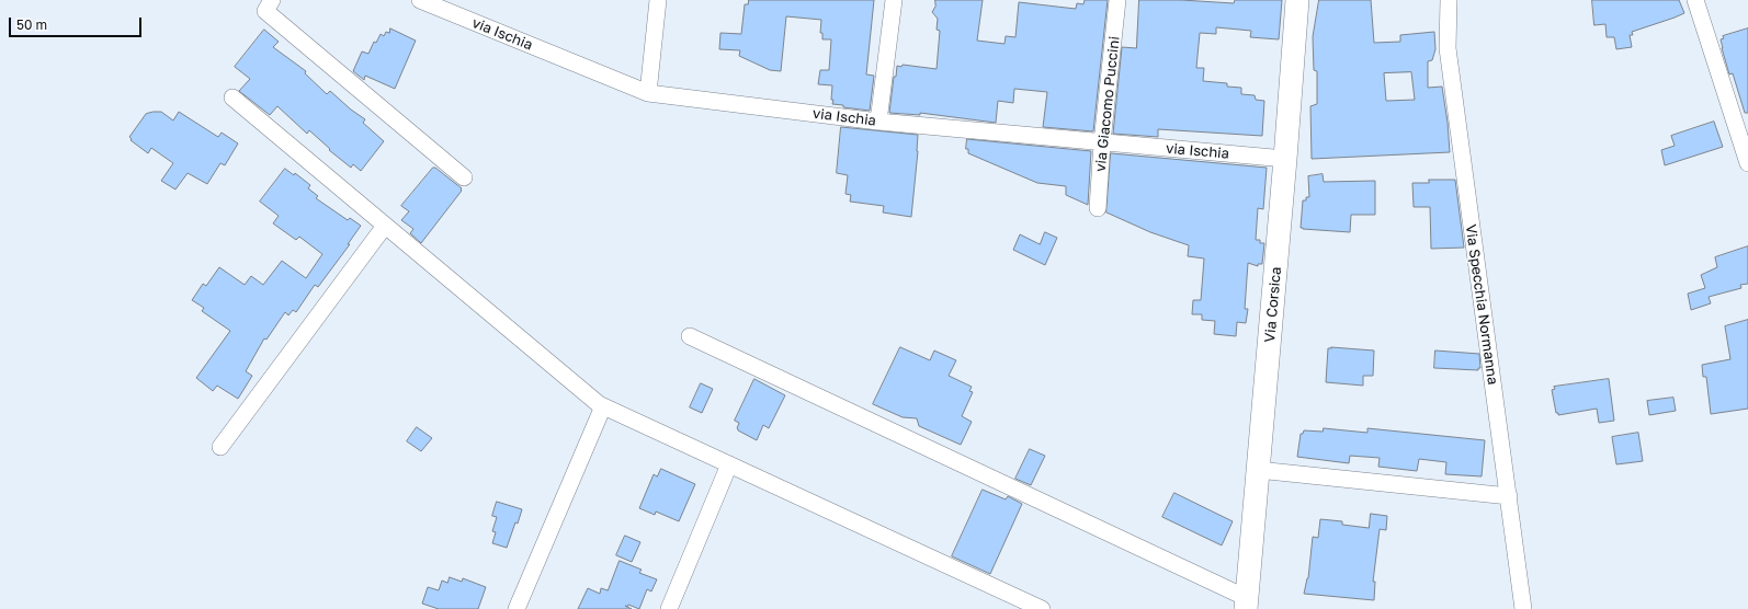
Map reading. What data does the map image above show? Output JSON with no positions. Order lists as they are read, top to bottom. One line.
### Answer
{"streets":{"main road":["Via Corsica"],"street":["via Ischia","via Giacomo Puccini","Via Specchia Normanna"]},"crossings":[["via Ischia","via Giacomo Puccini"],["via Ischia","Via Corsica"]],"scale_bar":"50 m"}
